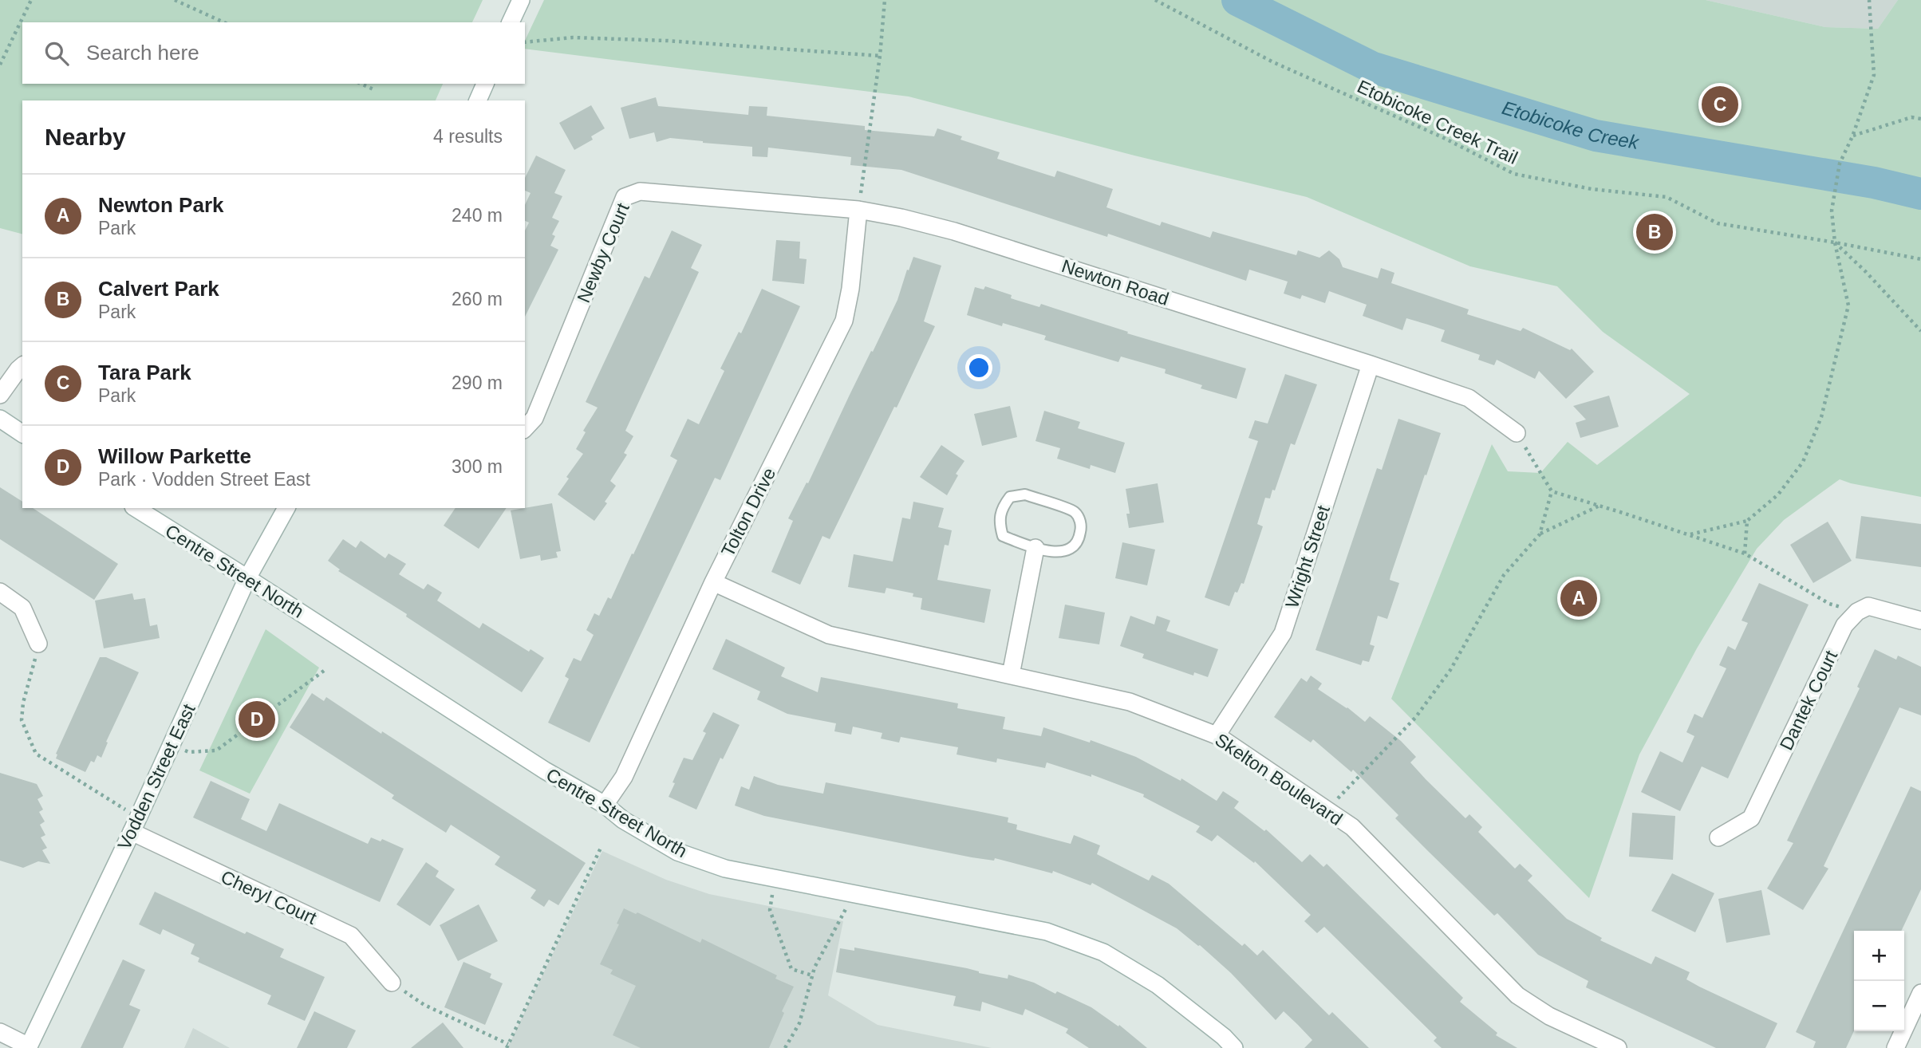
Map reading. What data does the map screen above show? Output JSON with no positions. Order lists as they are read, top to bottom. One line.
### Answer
{"streets":{"street":["Newby Court","Newton Road","Tolton Drive","Wright Street","Centre Street North","Dantek Court","Vodden Street East","Skelton Boulevard","Cheryl Court"],"path":["Etobicoke Creek Trail"]},"crossings":[["Newby Court","Newton Road"],["Newby Court","Tolton Drive"],["Newton Road","Tolton Drive"],["Newton Road","Wright Street"],["Tolton Drive","Centre Street North"],["Tolton Drive","Skelton Boulevard"],["Wright Street","Skelton Boulevard"],["Centre Street North","Vodden Street East"],["Vodden Street East","Cheryl Court"]],"water":["Etobicoke Creek"],"page":{"search":"Search here","pins":["C","B","A","D"],"heading":["Nearby","4 results"],"list":[{"mark":"A","name":"Newton Park","note":"Park","value":"240 m"},{"mark":"B","name":"Calvert Park","note":"Park","value":"260 m"},{"mark":"C","name":"Tara Park","note":"Park","value":"290 m"},{"mark":"D","name":"Willow Parkette","note":"Park · Vodden Street East","value":"300 m"}],"map_buttons":["+","−"]}}
